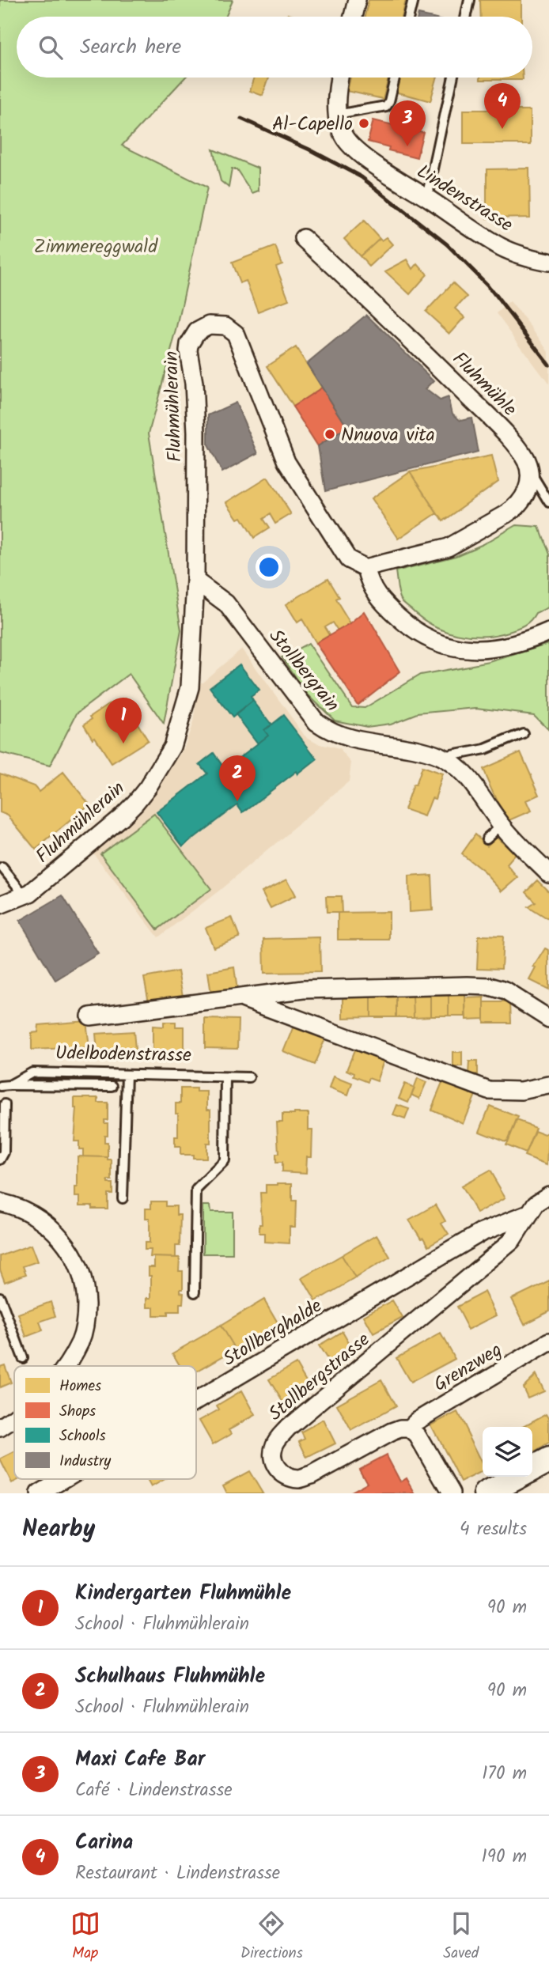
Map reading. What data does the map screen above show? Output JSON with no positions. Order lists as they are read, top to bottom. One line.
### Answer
{"streets":{"street":["Lindenstrasse","Fluhmühle","Fluhmühlerain","Stollbergrain","Stollberghalde","Grenzweg","Stollbergstrasse"],"lane":["Udelbodenstrasse"]},"crossings":[["Fluhmühlerain","Stollbergrain"],["Stollberghalde","Stollbergstrasse"],["Grenzweg","Stollbergstrasse"]],"parks":["Zimmereggwald"],"places":["Al-Capello","Nnuova vita"],"legend":["Homes","Shops","Schools","Industry"],"page":{"search":"Search here","pins":["4","3","1","2"],"heading":["Nearby","4 results"],"list":[{"mark":"1","name":"Kindergarten Fluhmühle","note":"School · Fluhmühlerain","value":"90 m"},{"mark":"2","name":"Schulhaus Fluhmühle","note":"School · Fluhmühlerain","value":"90 m"},{"mark":"3","name":"Maxi Cafe Bar","note":"Café · Lindenstrasse","value":"170 m"},{"mark":"4","name":"Carina","note":"Restaurant · Lindenstrasse","value":"190 m"}],"nav":["Map","Directions","Saved"]}}
